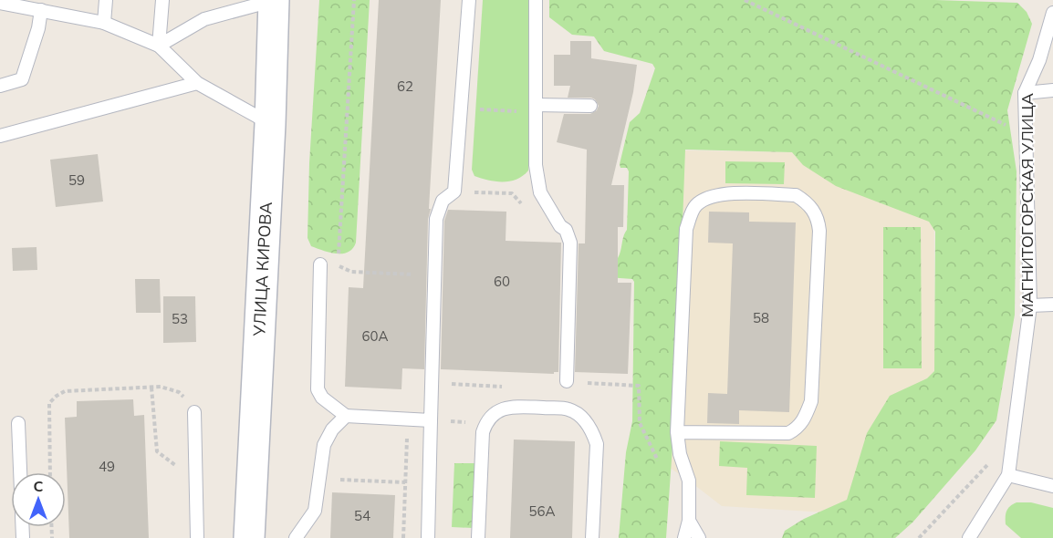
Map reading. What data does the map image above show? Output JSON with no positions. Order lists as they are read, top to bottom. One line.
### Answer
{"streets":{"street":["УЛИЦА КИРОВА"],"lane":["МАГНИТОГОРСКАЯ УЛИЦА"]},"house_numbers":["62","59","60","58","53","60А","49","56А","54"],"north":"top"}
